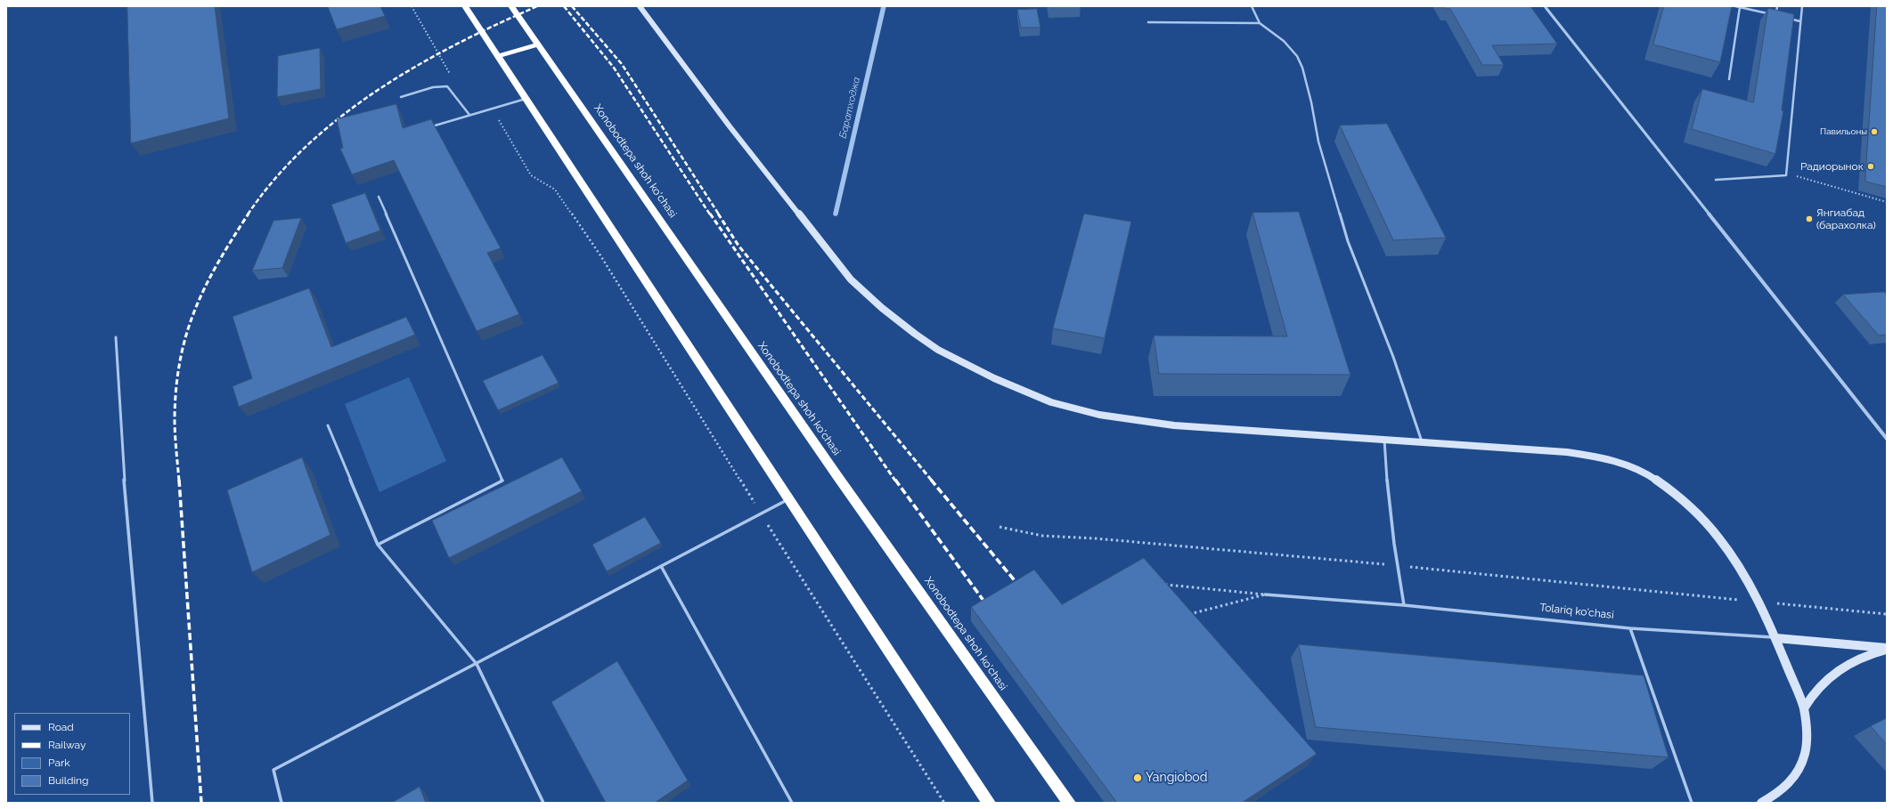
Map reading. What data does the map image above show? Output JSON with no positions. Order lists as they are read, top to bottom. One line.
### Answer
{"streets":{"highway":["Xonobodtepa shoh ko'chasi"],"street":["Tolariq ko'chasi"]},"water":["Баратходжа"],"places":["Павильоны","Радиорынок","Янгиабад (барахолка)","Yangiobod"],"legend":["Road","Railway","Park","Building"]}
